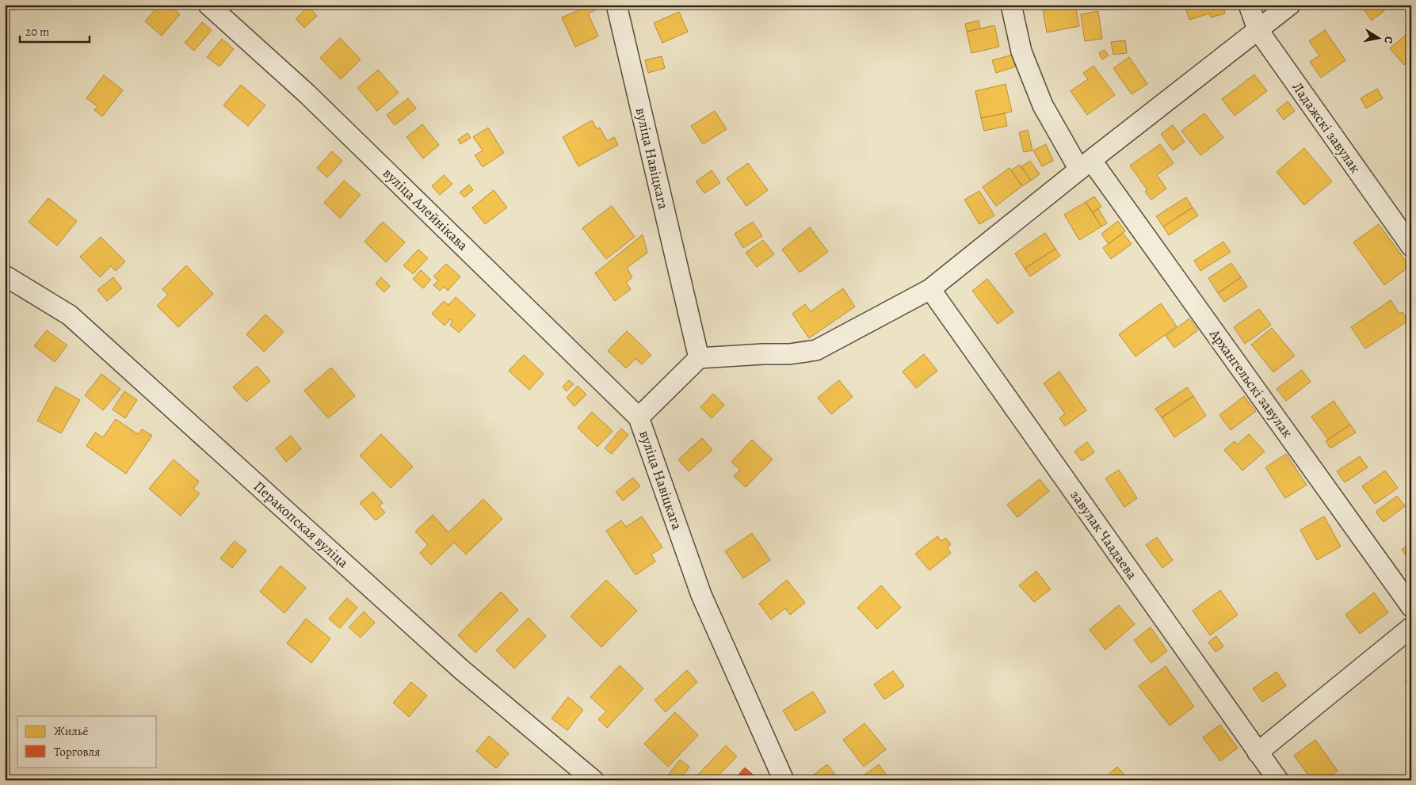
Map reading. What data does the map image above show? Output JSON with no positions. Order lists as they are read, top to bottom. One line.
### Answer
{"streets":{"street":["Ладажскі завулак","вуліца Навіцкага","вуліца Алейнікава","Архангельскі завулак","Перакопская вуліца","завулак Чаадаева"]},"crossings":[["вуліца Навіцкага","вуліца Алейнікава"]],"legend":["Жильё","Торговля"],"scale_bar":"20 m","north":"right"}
